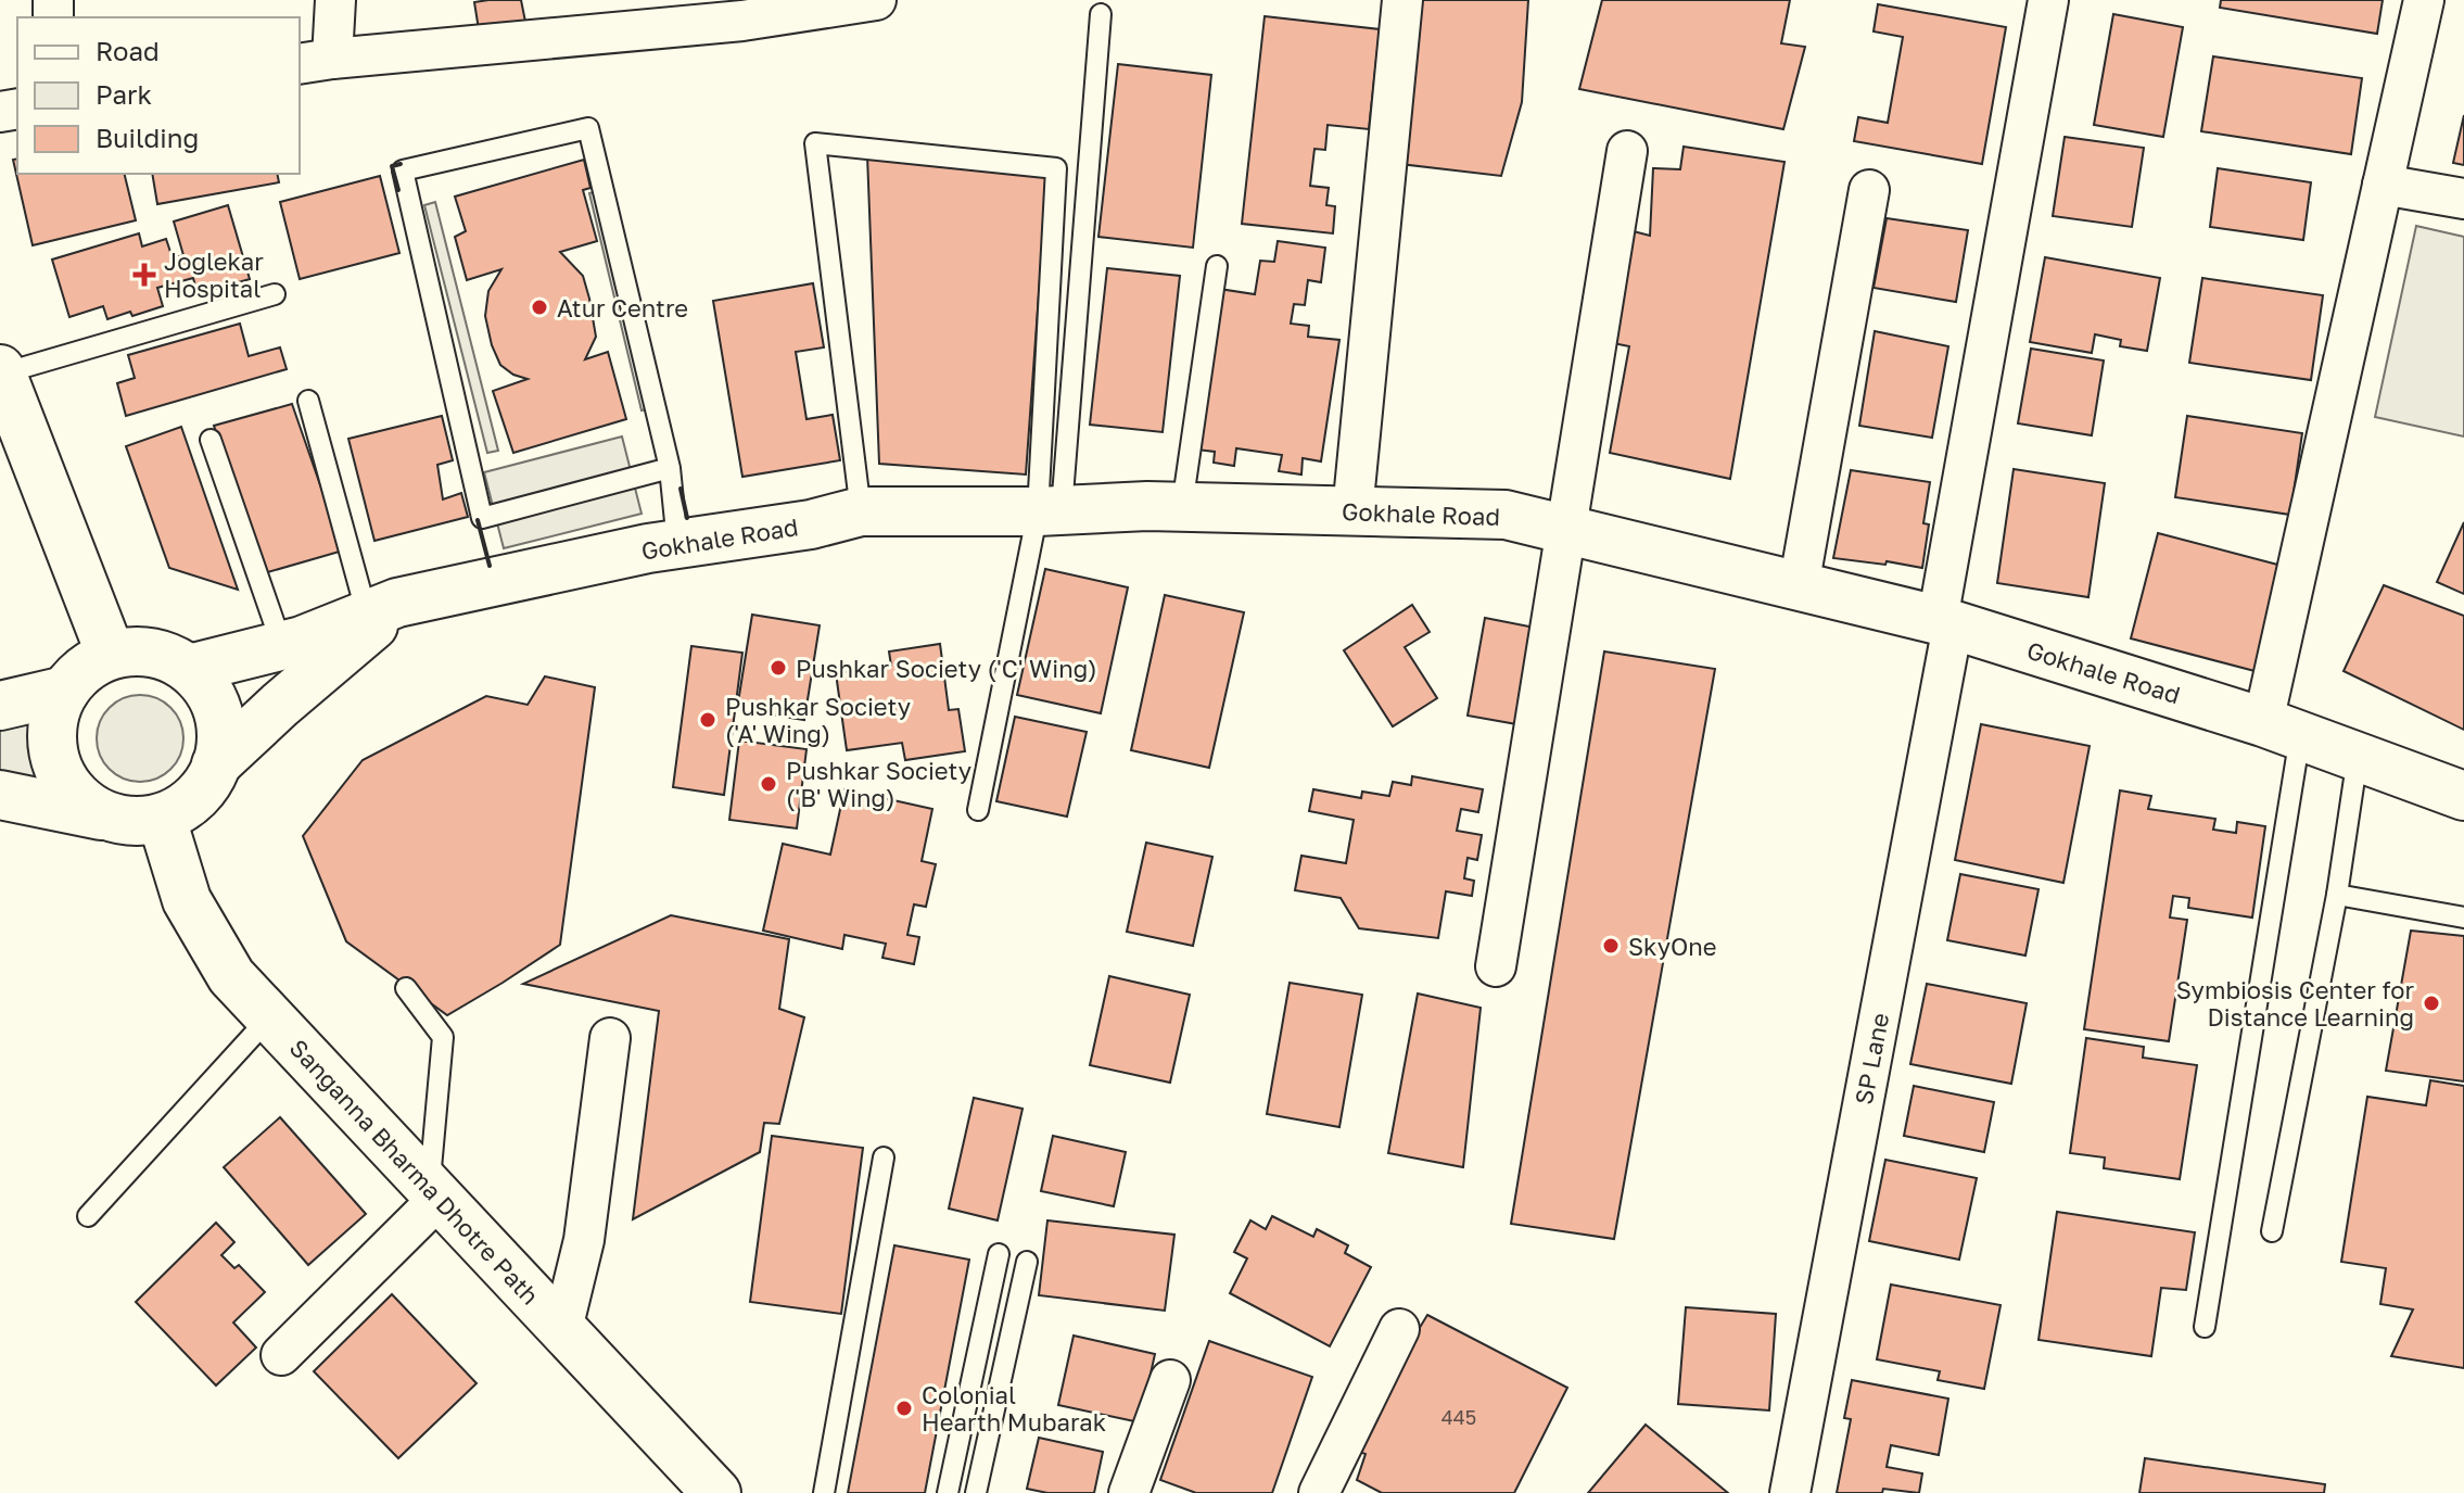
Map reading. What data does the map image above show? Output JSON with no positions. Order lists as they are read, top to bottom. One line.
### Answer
{"streets":{"street":["Gokhale Road","SP Lane","Sanganna Bharma Dhotre Path"]},"crossings":[["Gokhale Road","SP Lane"],["Gokhale Road","Sanganna Bharma Dhotre Path"]],"places":{"health":["Joglekar Hospital"],"other":["Atur Centre","Pushkar Society ('C' Wing)","Pushkar Society ('A' Wing)","Pushkar Society ('B' Wing)","SkyOne","Symbiosis Center for Distance Learning","Colonial Hearth Mubarak"]},"house_numbers":["445"],"legend":["Road","Park","Building"]}
